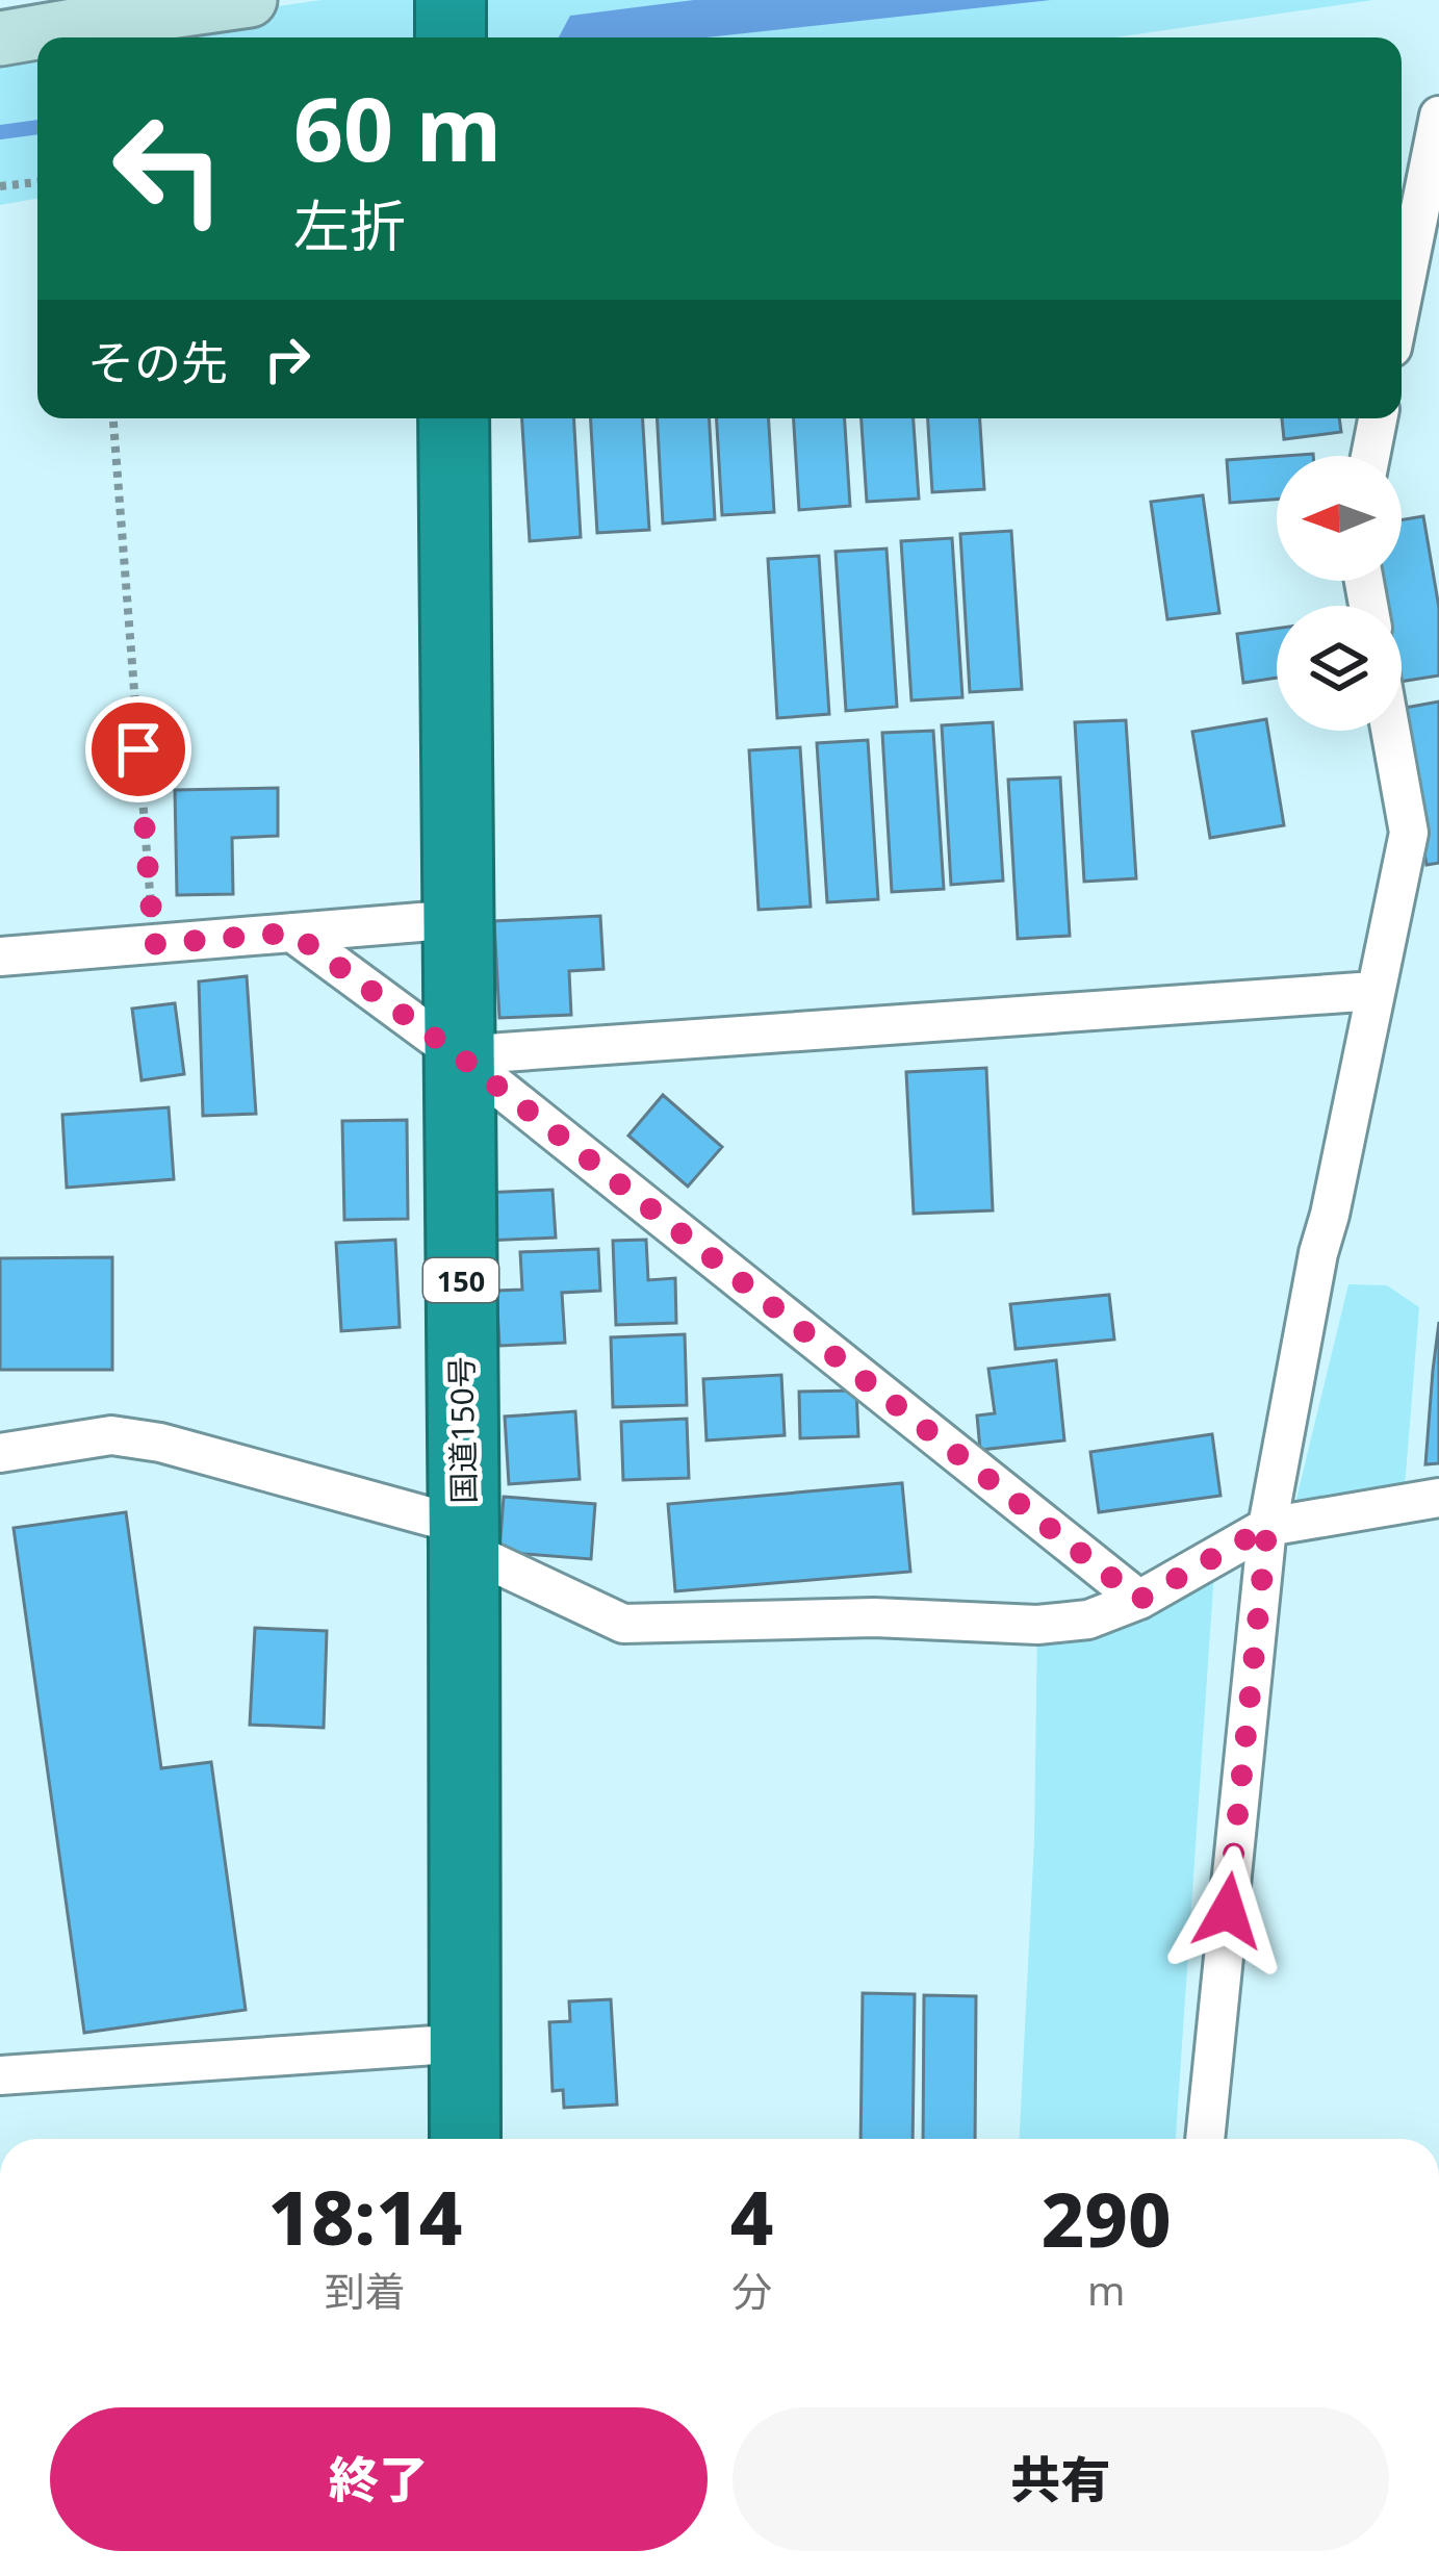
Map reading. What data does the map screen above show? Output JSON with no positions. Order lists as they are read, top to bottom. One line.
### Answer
{"streets":{"highway":["150","国道150号"]},"north":"left","page":{"turn":["60 m","左折"],"then":"その先","eta":["18:14","到着","4","分","290","m"],"buttons":["終了","共有"]}}
